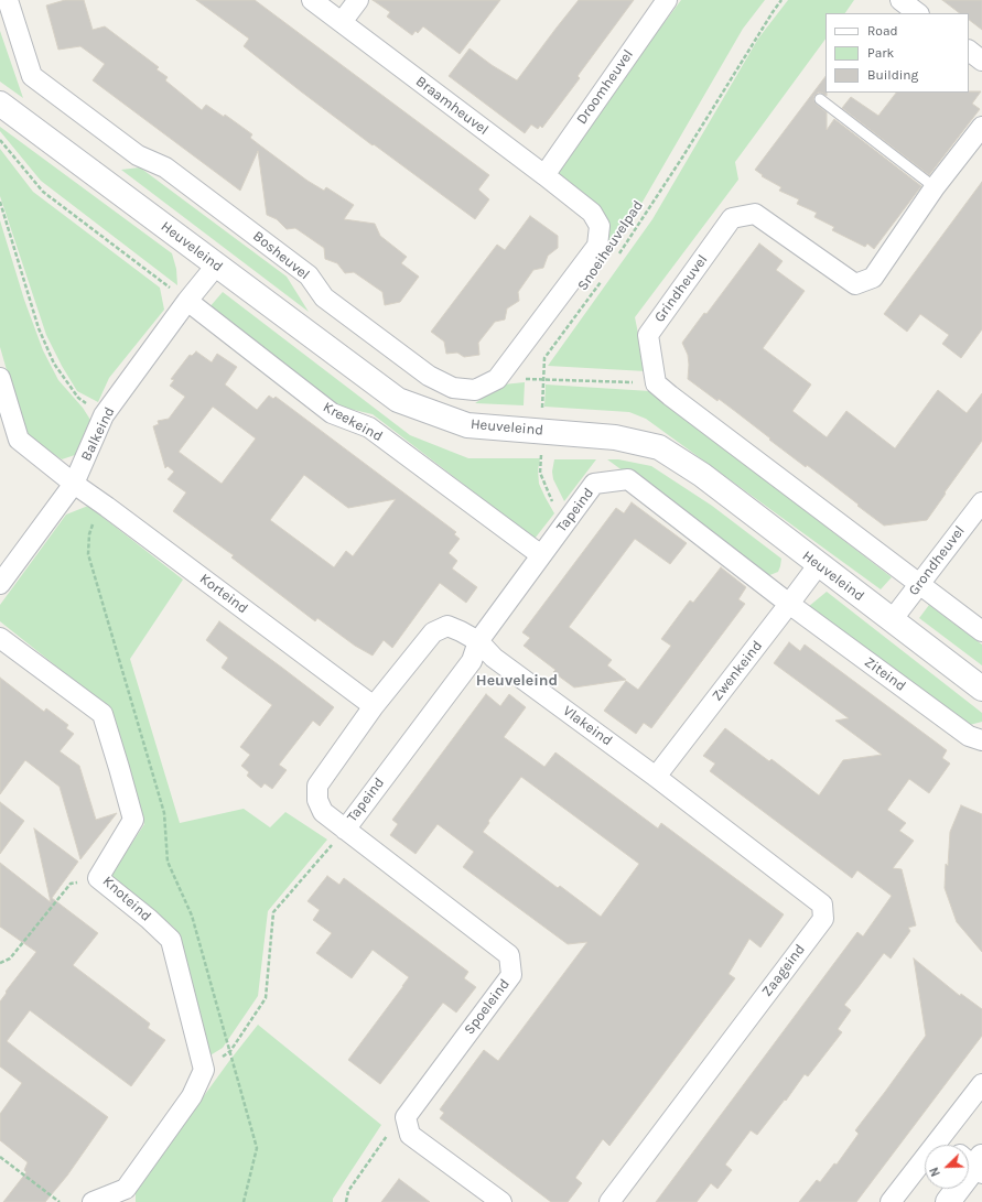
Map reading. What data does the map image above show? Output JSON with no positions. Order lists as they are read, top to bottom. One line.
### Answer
{"streets":{"street":["Droomheuvel","Braamheuvel","Heuveleind","Bosheuvel","Grindheuvel","Kreekeind","Balkeind","Tapeind","Grondheuvel","Korteind","Zwenkeind","Ziteind","Vlakeind","Knoteind","Zaageind","Spoeleind"],"path":["Snoeiheuvelpad"]},"crossings":[["Droomheuvel","Braamheuvel"],["Braamheuvel","Bosheuvel"],["Snoeiheuvelpad","Heuveleind"],["Snoeiheuvelpad","Tapeind"],["Heuveleind","Balkeind"],["Heuveleind","Grondheuvel"],["Heuveleind","Zwenkeind"],["Kreekeind","Balkeind"],["Kreekeind","Tapeind"],["Balkeind","Korteind"],["Tapeind","Korteind"],["Tapeind","Zwenkeind"],["Tapeind","Ziteind"],["Tapeind","Vlakeind"],["Tapeind","Spoeleind"],["Zwenkeind","Ziteind"],["Zwenkeind","Vlakeind"],["Zwenkeind","Zaageind"],["Vlakeind","Zaageind"]],"districts":["Heuveleind"],"legend":["Road","Park","Building"],"north":"bottom left"}
